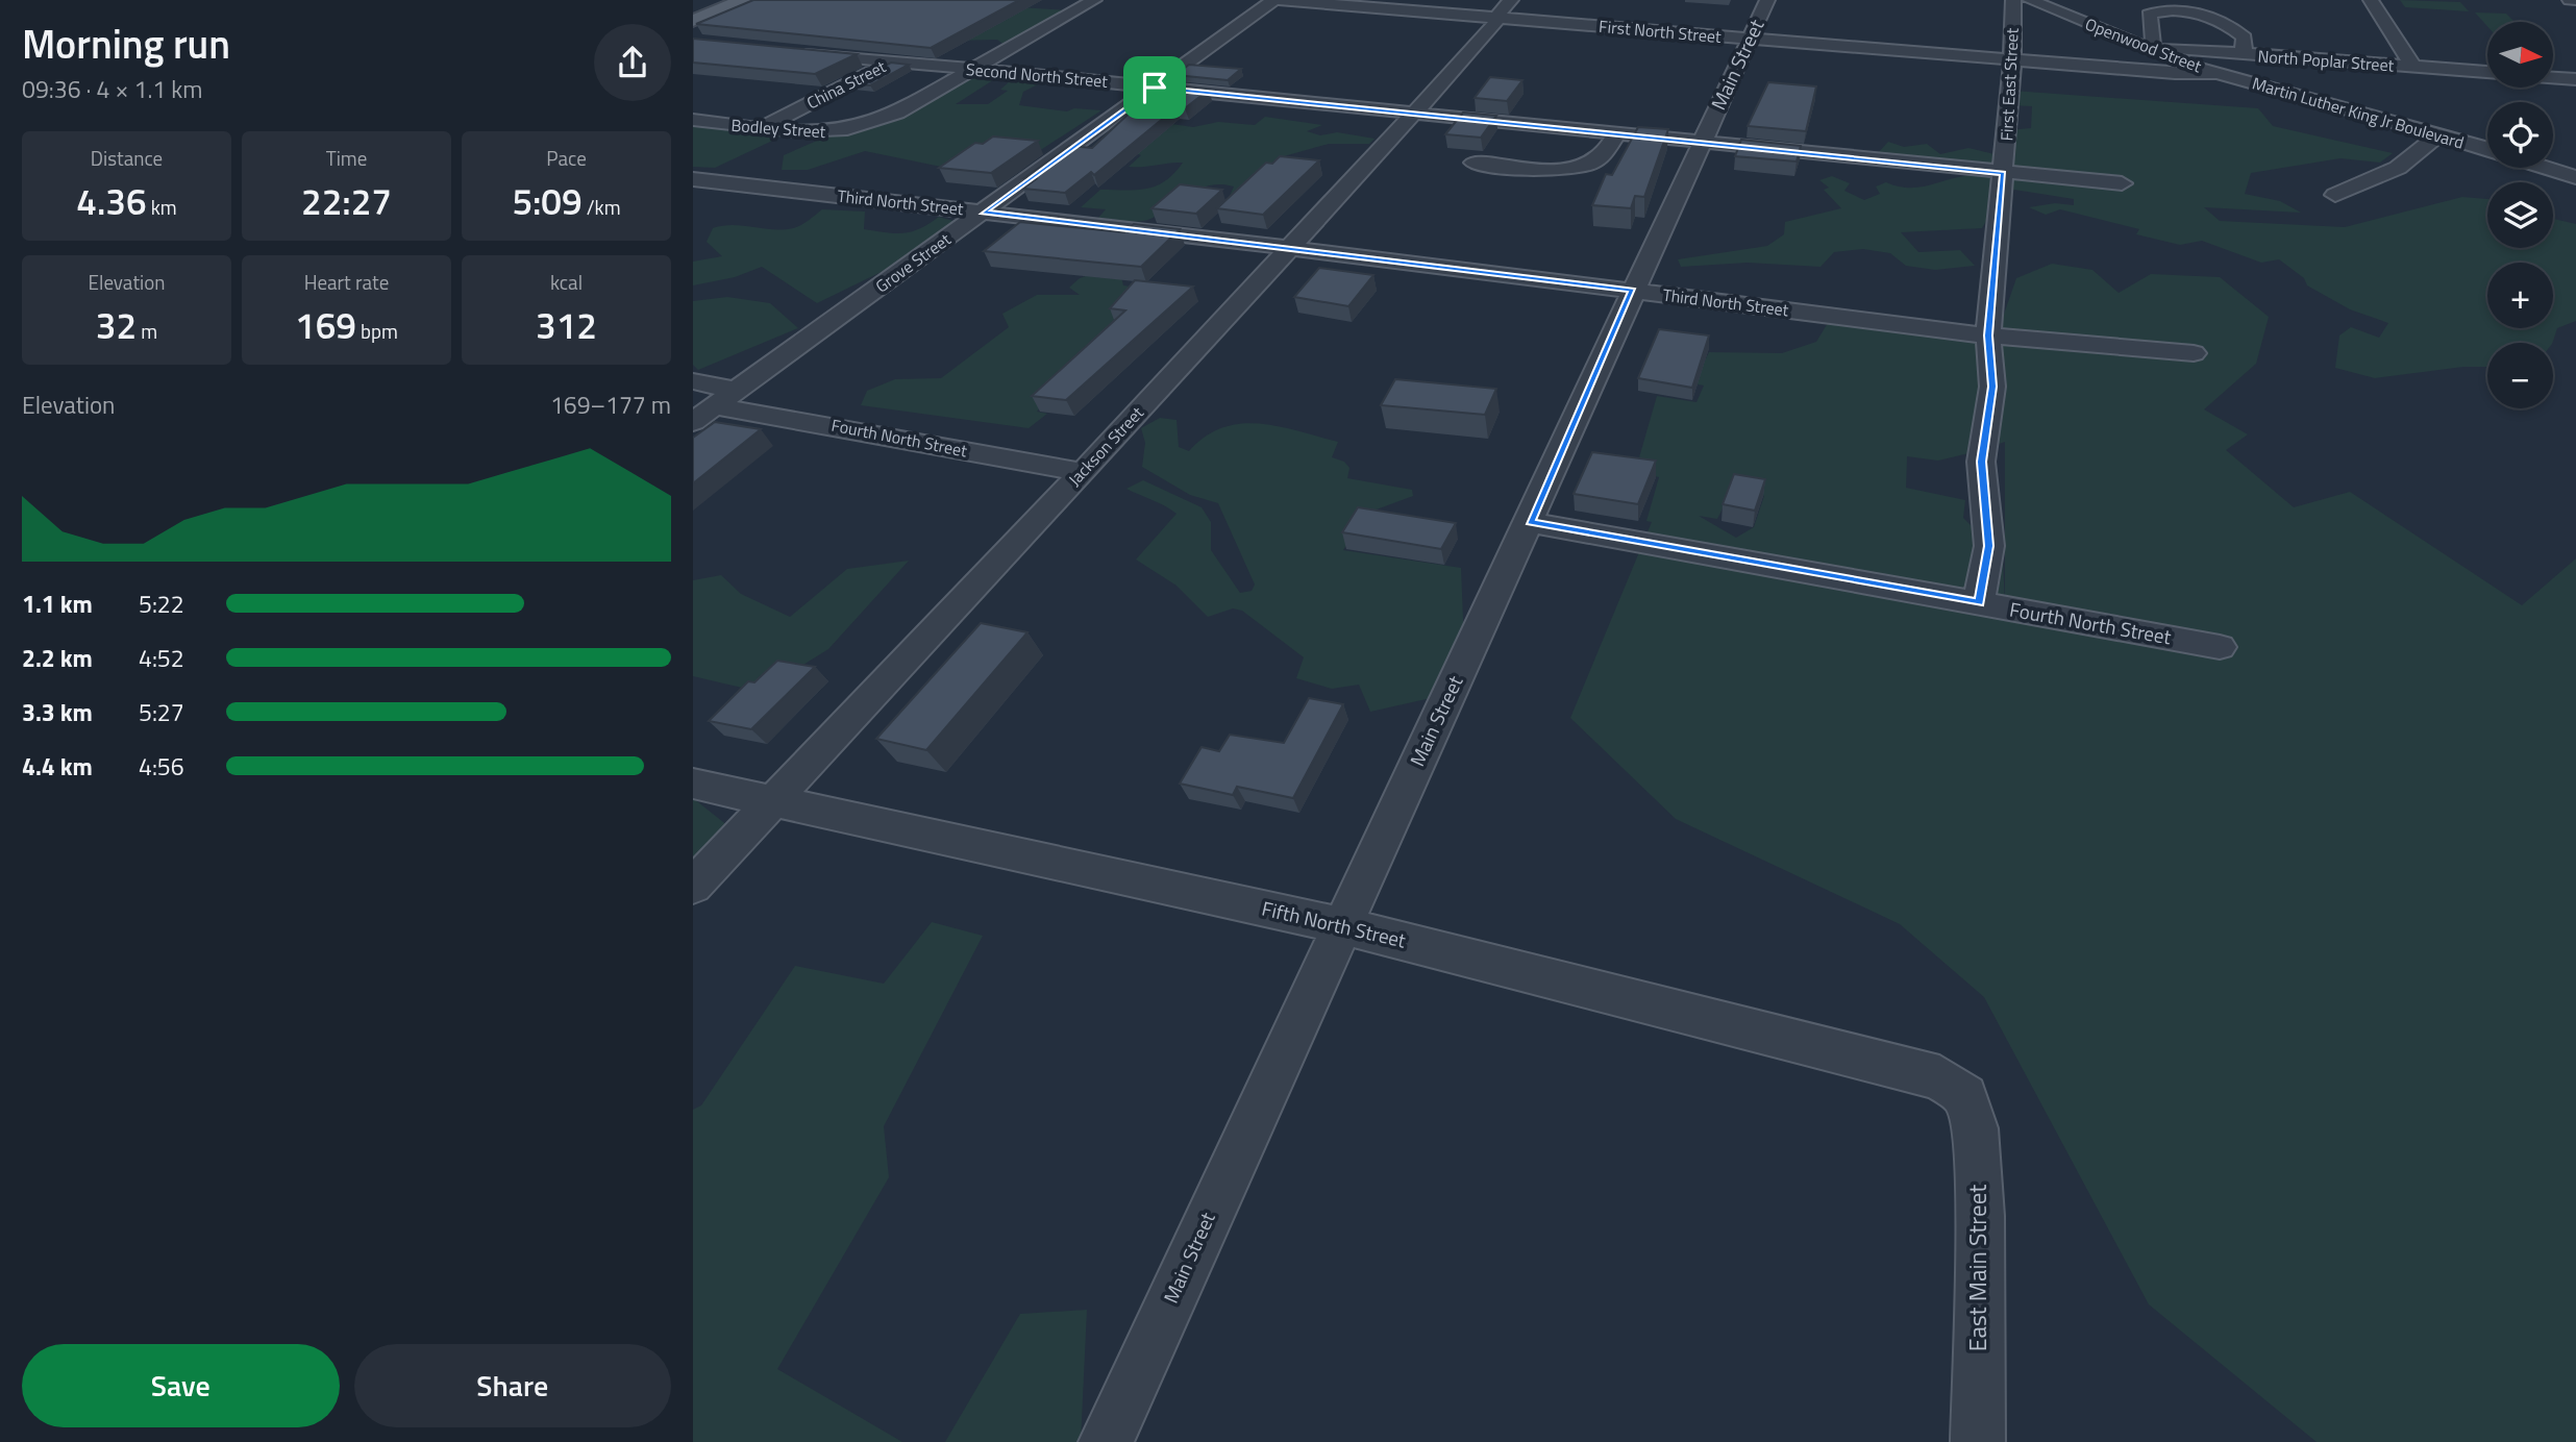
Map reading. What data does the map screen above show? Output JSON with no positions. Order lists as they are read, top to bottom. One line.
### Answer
{"streets":{"street":["First North Street","Openwood Street","North Poplar Street","Main Street","Second North Street","China Street","First East Street","Martin Luther King Jr Boulevard","Bodley Street","Third North Street","Grove Street","Fourth North Street","Jackson Street","Fifth North Street","East Main Street"]},"crossings":[["First North Street","Openwood Street"],["First North Street","Main Street"],["First North Street","First East Street"],["First North Street","Martin Luther King Jr Boulevard"],["First North Street","Grove Street"],["First North Street","Jackson Street"],["Openwood Street","North Poplar Street"],["Openwood Street","Martin Luther King Jr Boulevard"],["Main Street","Second North Street"],["Main Street","Third North Street"],["Main Street","Fourth North Street"],["Main Street","Fifth North Street"],["Second North Street","China Street"],["Second North Street","First East Street"],["Second North Street","Bodley Street"],["Second North Street","Grove Street"],["Second North Street","Jackson Street"],["China Street","Bodley Street"],["First East Street","Third North Street"],["First East Street","Fourth North Street"],["Third North Street","Grove Street"],["Third North Street","Jackson Street"],["Grove Street","Fourth North Street"],["Fourth North Street","Jackson Street"],["Jackson Street","Fifth North Street"],["Fifth North Street","East Main Street"]],"north":"right","page":{"heading":["Morning run","09:36 · 4 × 1.1 km"],"map_buttons":["+","−"],"stats":[["Distance","4.36 km"],["Time","22:27"],["Pace","5:09 /km"],["Elevation","32 m"],["Heart rate","169 bpm"],["kcal","312"]],"chart":["Elevation","169–177 m"],"list":[{"name":"1.1 km","note":"5:22"},{"name":"2.2 km","note":"4:52"},{"name":"3.3 km","note":"5:27"},{"name":"4.4 km","note":"4:56"}],"buttons":["Save","Share"]}}
